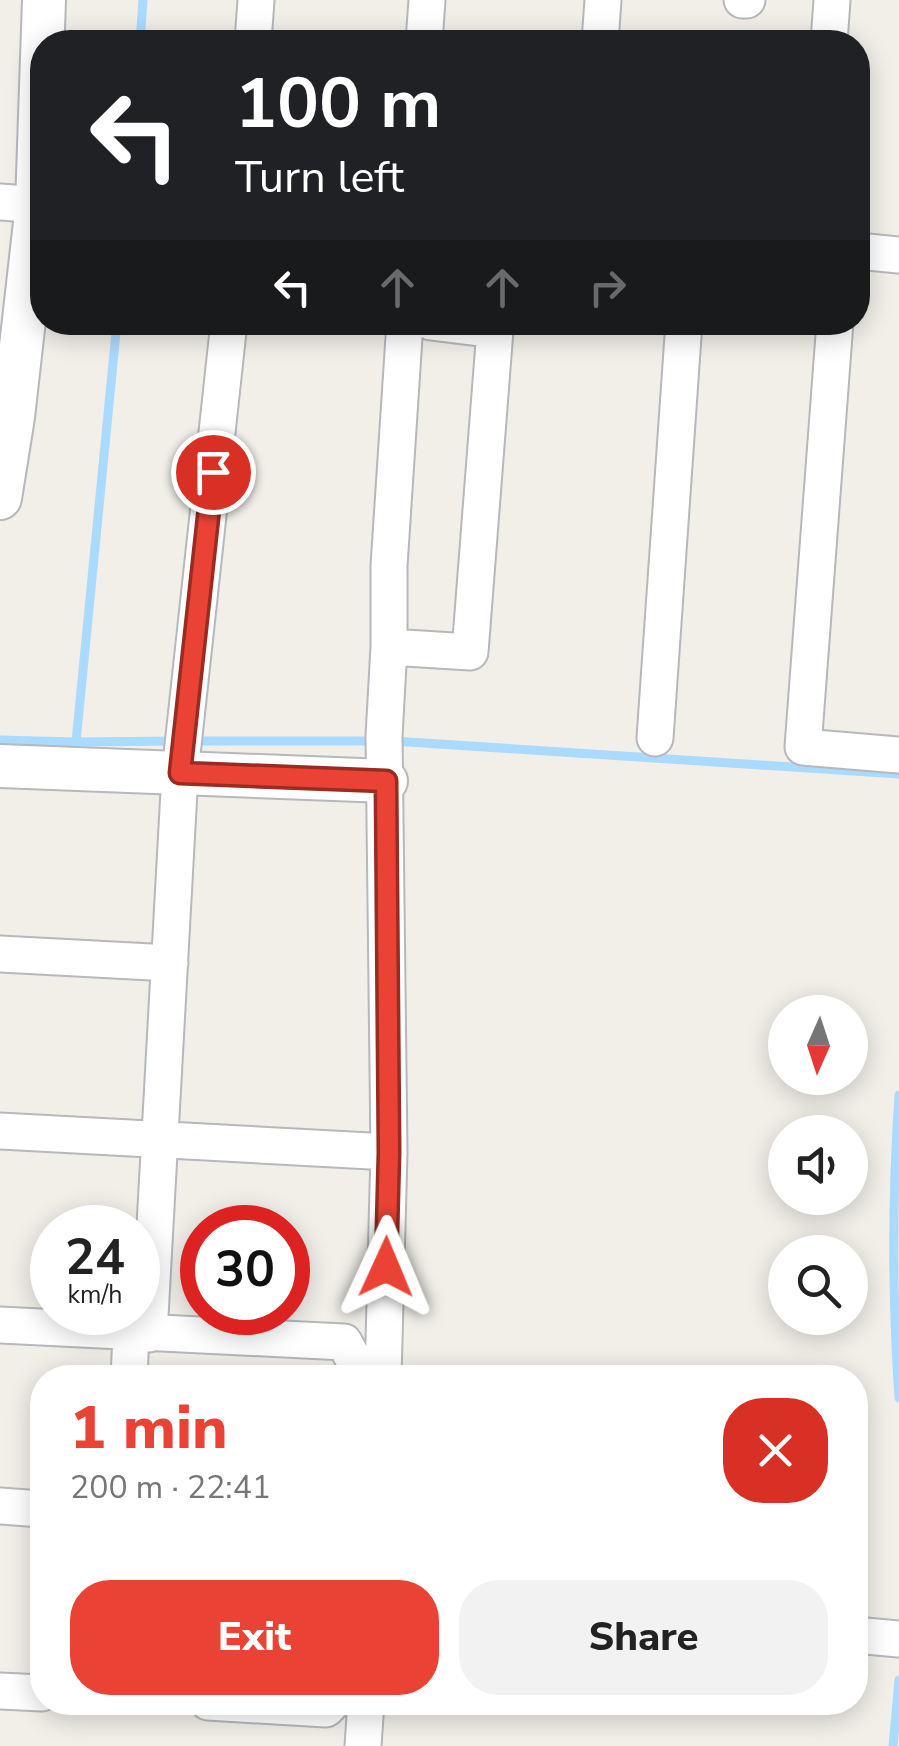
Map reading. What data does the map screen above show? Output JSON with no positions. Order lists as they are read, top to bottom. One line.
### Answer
{"north":"bottom","page":{"turn":["100 m","Turn left"],"speed":"24 km/h","limit":"30","heading":["1 min","200 m · 22:41"],"buttons":["Exit","Share"]}}
